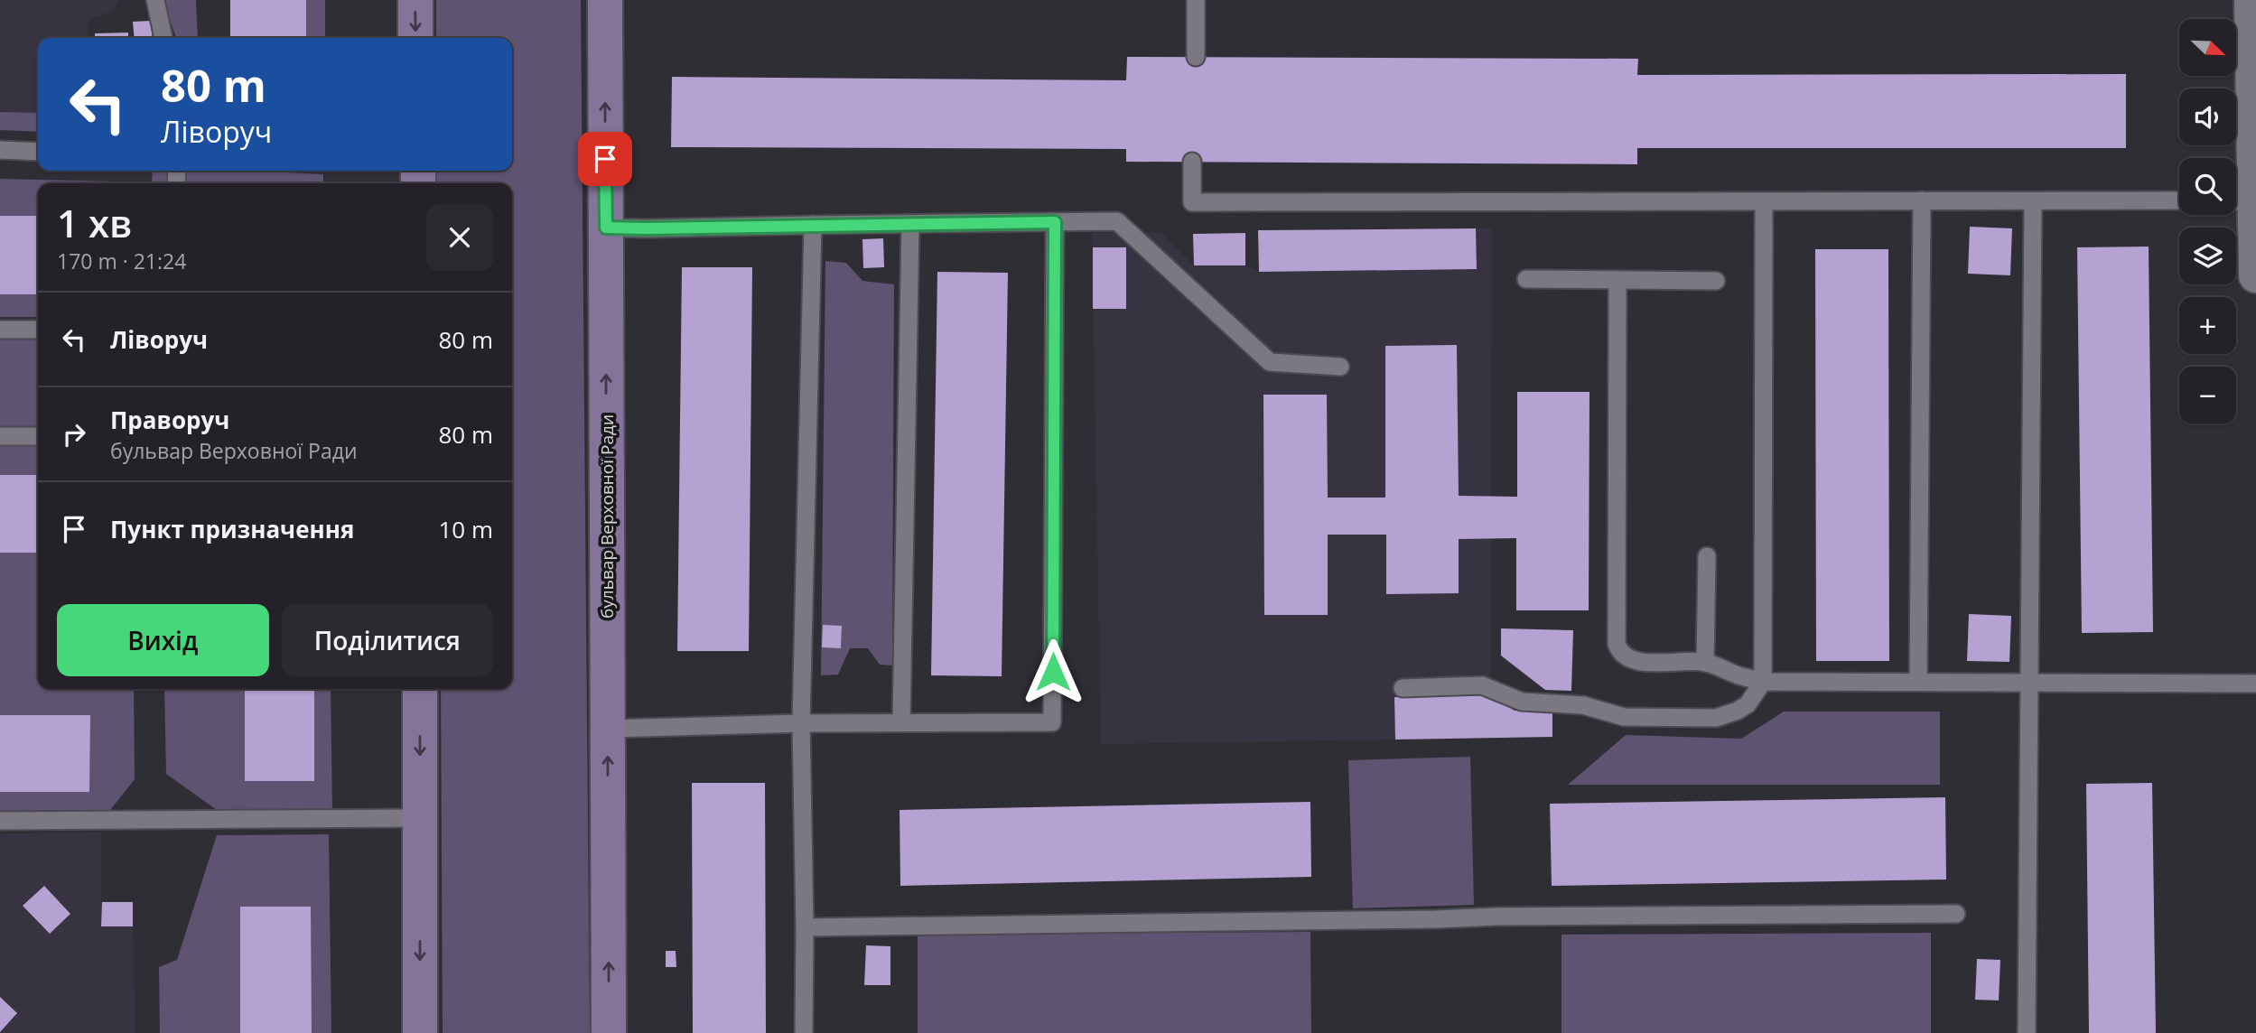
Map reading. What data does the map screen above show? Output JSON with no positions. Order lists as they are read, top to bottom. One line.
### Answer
{"streets":{"street":["бульвар Верховної Ради"]},"north":"bottom right","page":{"map_buttons":["+","−"],"turn":["80 m","Ліворуч"],"heading":["1 хв","170 m · 21:24"],"list":[{"name":"Ліворуч","value":"80 m"},{"name":"Праворуч","note":"бульвар Верховної Ради","value":"80 m"},{"name":"Пункт призначення","value":"10 m"}],"buttons":["Вихід","Поділитися"]}}
